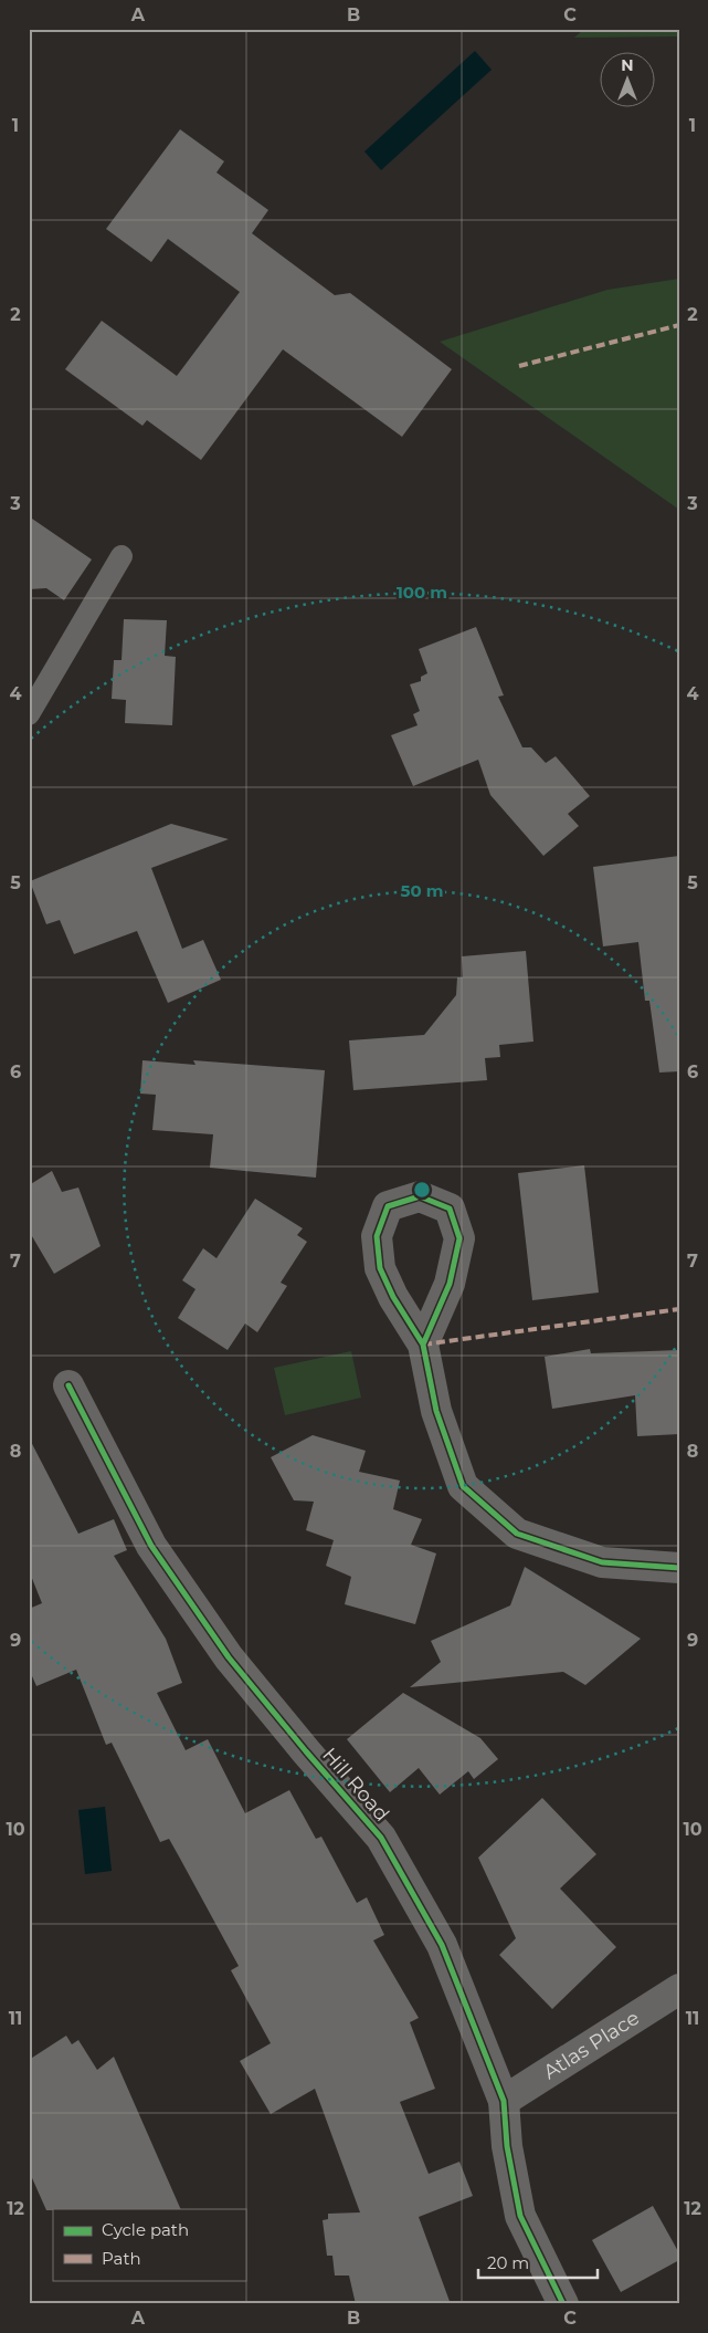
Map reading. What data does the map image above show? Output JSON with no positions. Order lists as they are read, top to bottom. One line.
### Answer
{"streets":{"street":["Hill Road","Atlas Place"]},"crossings":[["Hill Road","Atlas Place"]],"legend":["Cycle path","Path"],"scale_bar":"20 m","north":"top","grid":{"columns":["A","B","C"],"rows":["1","2","3","4","5","6","7","8","9","10","11","12"]},"rings":["100 m","50 m"]}
